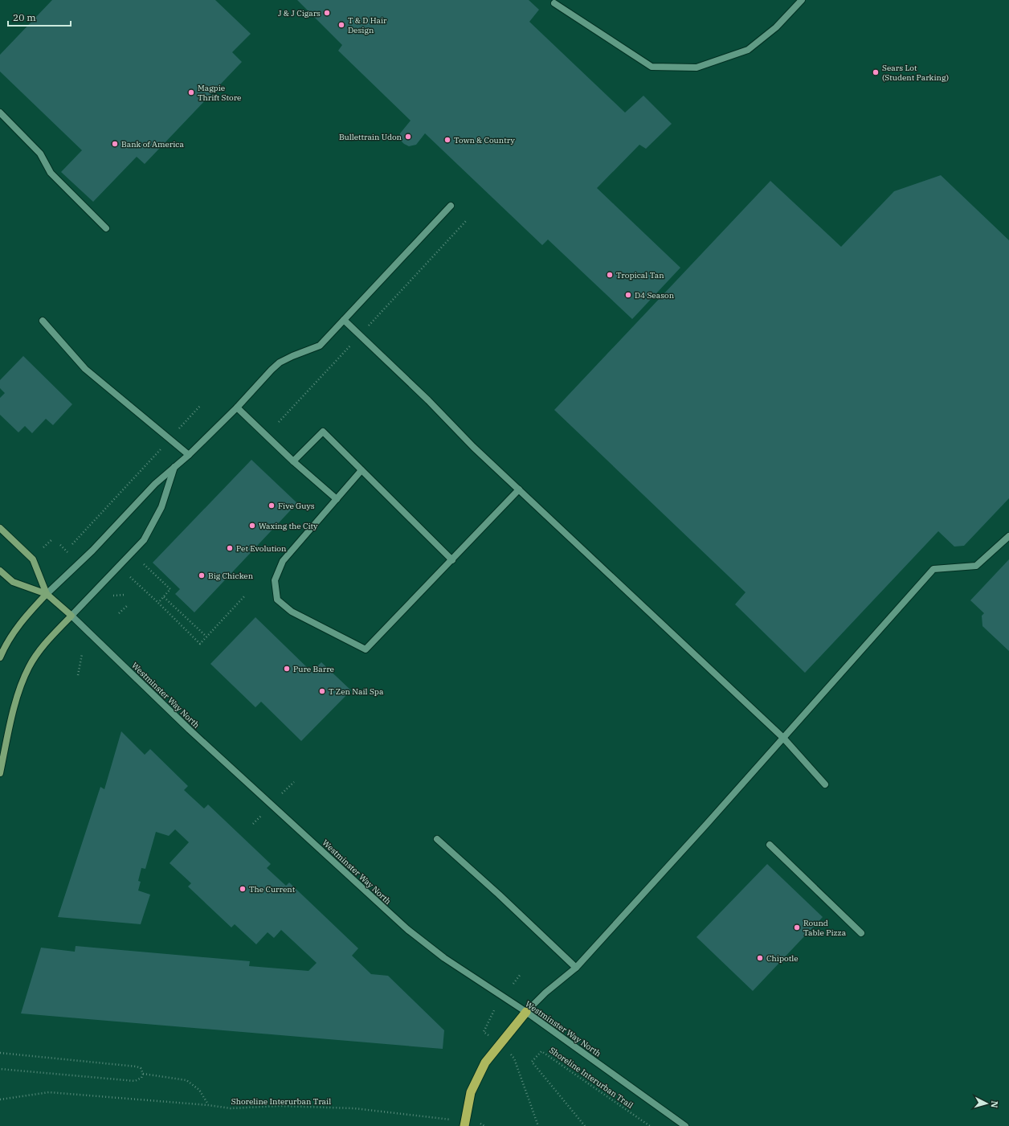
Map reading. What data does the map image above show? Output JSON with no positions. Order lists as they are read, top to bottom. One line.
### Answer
{"streets":{"main road":["Westminster Way North"],"path":["Shoreline Interurban Trail"]},"places":["J & J Cigars","T & D Hair Design","Sears Lot (Student Parking)","Magpie Thrift Store","Bullettrain Udon","Town & Country","Bank of America","Tropical Tan","D4 Season","Five Guys","Waxing the City","Pet Evolution","Big Chicken","Pure Barre","T Zen Nail Spa","The Current","Round Table Pizza","Chipotle"],"scale_bar":"20 m","north":"right"}
